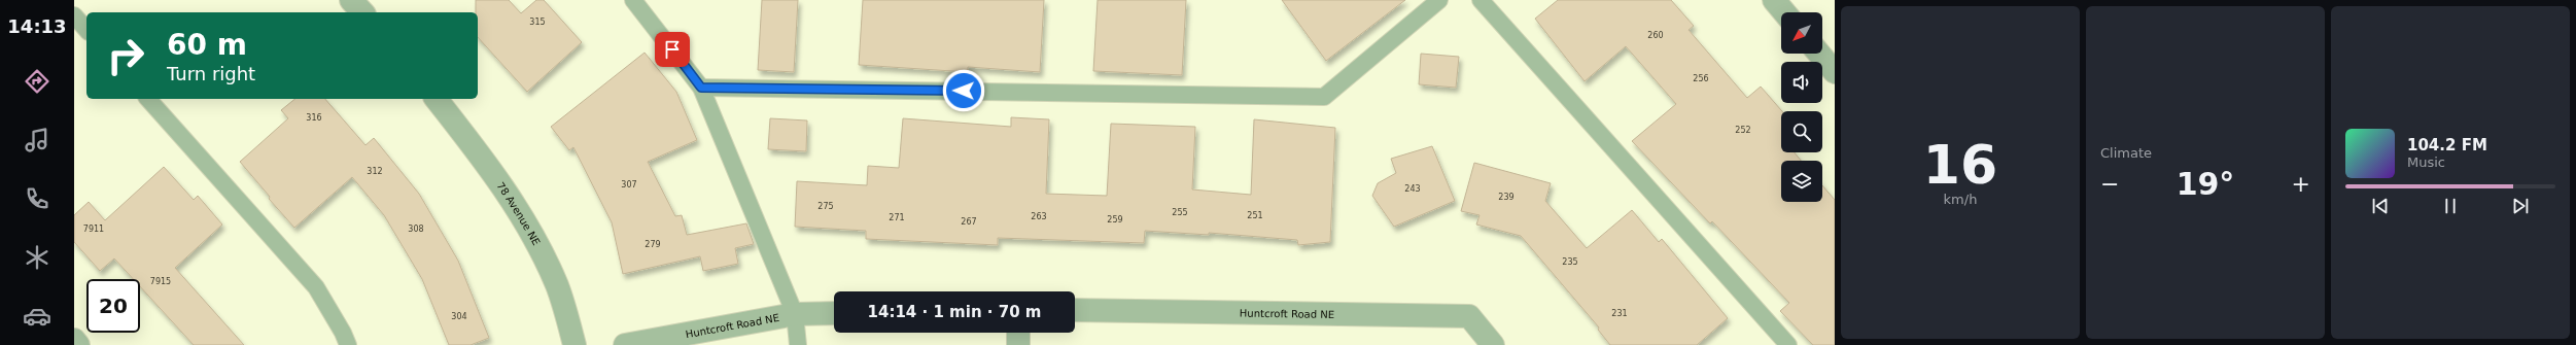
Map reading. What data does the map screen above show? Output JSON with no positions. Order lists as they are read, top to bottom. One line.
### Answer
{"streets":{"street":["78 Avenue NE","Huntcroft Road NE"]},"house_numbers":["315","260","256","316","252","312","307","243","239","275","255","251","263","271","259","267","7911","308","279","235","7915","231","304"],"north":"bottom left","page":{"tabs":"14:13","tile":[["16","km/h"],"Climate"],"turn":["60 m","Turn right"],"song":["104.2 FM","Music"],"heat":["−","19°","+"],"limit":"20","trip":"14:14 · 1 min · 70 m"}}
